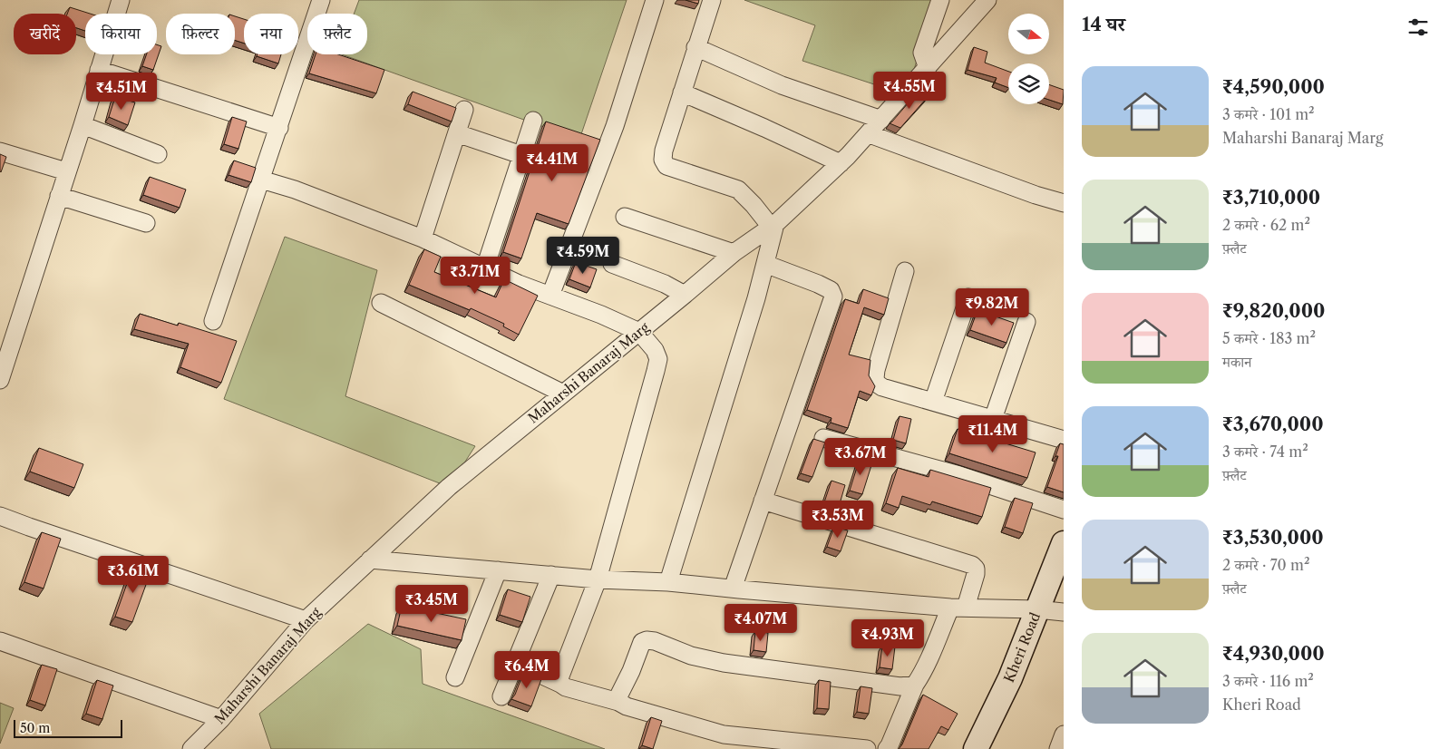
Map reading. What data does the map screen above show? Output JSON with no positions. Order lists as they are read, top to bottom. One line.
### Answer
{"streets":{"street":["Maharshi Banaraj Marg","Kheri Road"]},"scale_bar":"50 m","north":"right","page":{"heading":"14 घर","chip":["खरीदें","किराया","फ़िल्टर","नया","फ़्लैट"],"list":[{"name":"₹4,590,000","note":"3 कमरे · 101 m² · Maharshi Banaraj Marg"},{"name":"₹3,710,000","note":"2 कमरे · 62 m² · फ़्लैट"},{"name":"₹9,820,000","note":"5 कमरे · 183 m² · मकान"},{"name":"₹3,670,000","note":"3 कमरे · 74 m² · फ़्लैट"},{"name":"₹3,530,000","note":"2 कमरे · 70 m² · फ़्लैट"},{"name":"₹4,930,000","note":"3 कमरे · 116 m² · Kheri Road"}],"price":["₹4.55M","₹4.51M","₹4.41M","₹4.59M","₹3.71M","₹9.82M","₹11.4M","₹3.67M","₹3.53M","₹3.61M","₹3.45M","₹4.07M","₹4.93M","₹6.4M"],"scale":"50 m"}}
